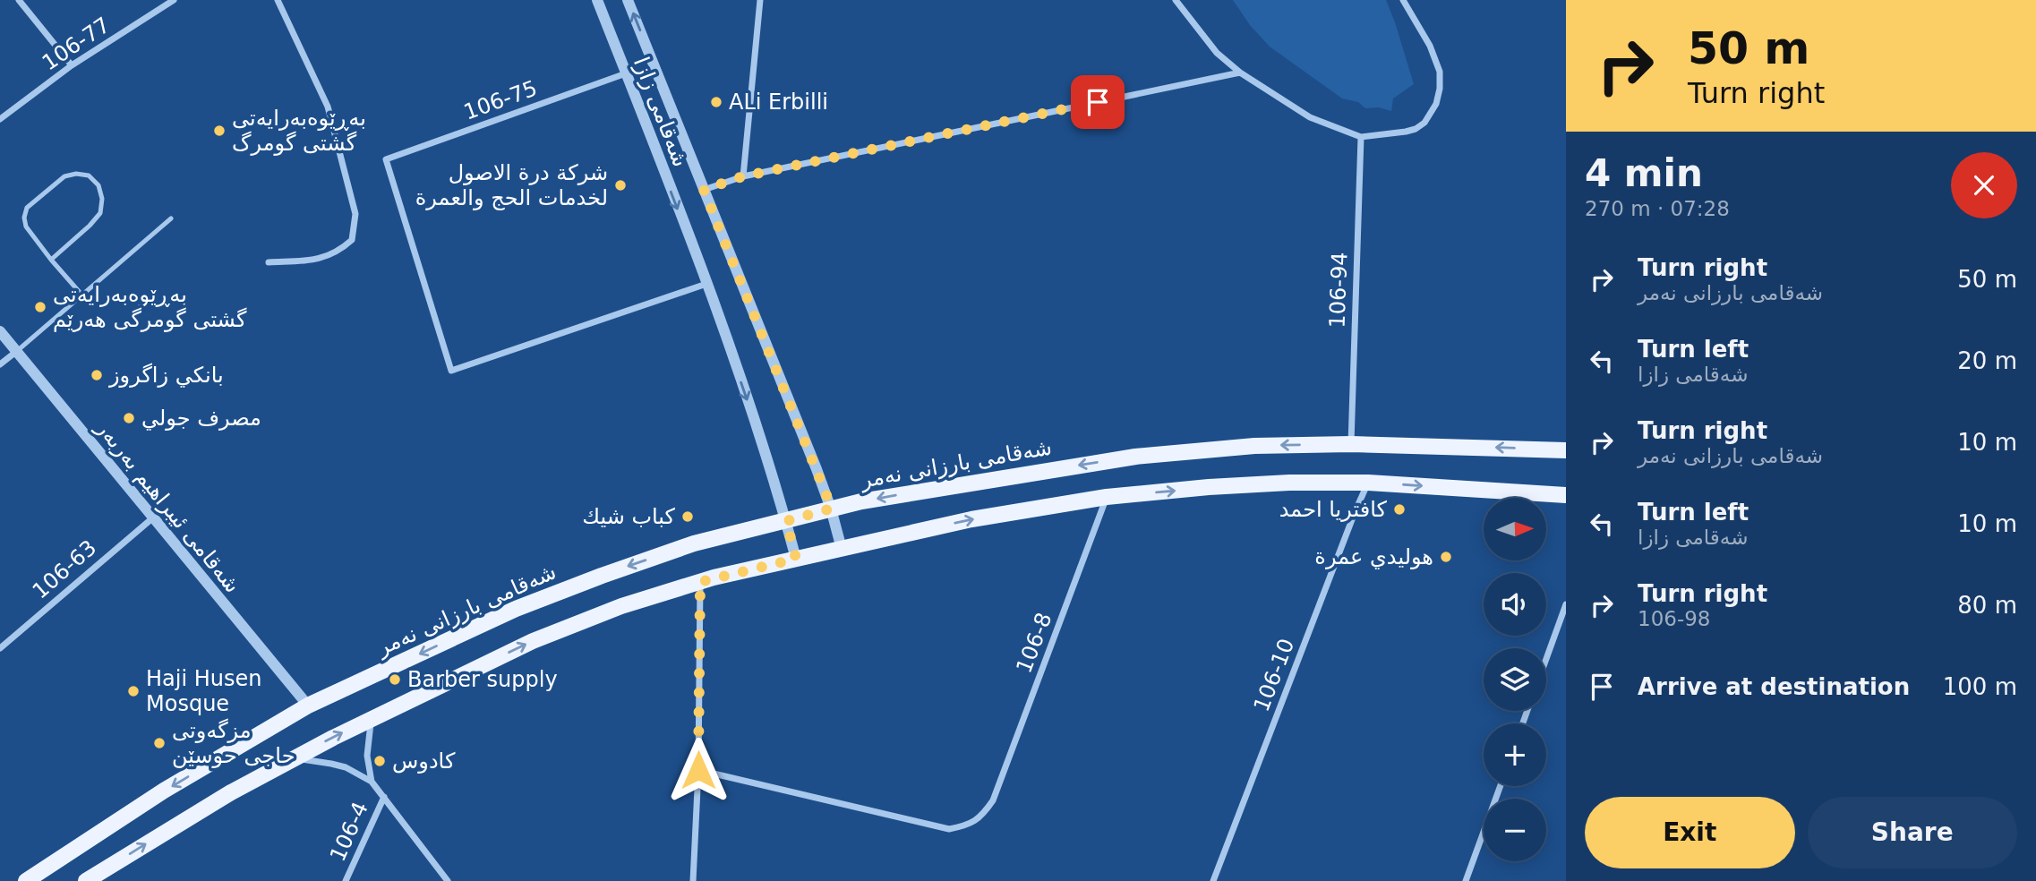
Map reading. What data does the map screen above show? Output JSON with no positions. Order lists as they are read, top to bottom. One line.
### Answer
{"streets":{"main road":["شەقامی بارزانی نەمر"],"street":["106-77","106-75","شەقامی زازا","106-94","شەقامی ئیبراهیم بەربەر","106-63","106-8","106-10","106-4"]},"crossings":[["106-75","شەقامی زازا"],["شەقامی زازا","شەقامی بارزانی نەمر"],["106-94","شەقامی بارزانی نەمر"],["شەقامی بارزانی نەمر","شەقامی ئیبراهیم بەربەر"],["شەقامی ئیبراهیم بەربەر","106-63"]],"places":["ALi Erbilli","بەڕێوەبەرایەتی گشتی گومرگ","شركة درة الاصول لخدمات الحج والعمرة","بەڕێوەبەرایەتی گشتی گومرگی هەرێم","بانكي زاگروز","مصرف جولي","كافتريا احمد","كباب شيك","هوليدي عمرة","Barber supply","Haji Husen Mosque","مزگەوتی حاجی حوسێن","كادوس"],"north":"right","page":{"turn":["50 m","Turn right"],"heading":["4 min","270 m · 07:28"],"list":[{"name":"Turn right","note":"شەقامی بارزانی نەمر","value":"50 m"},{"name":"Turn left","note":"شەقامی زازا","value":"20 m"},{"name":"Turn right","note":"شەقامی بارزانی نەمر","value":"10 m"},{"name":"Turn left","note":"شەقامی زازا","value":"10 m"},{"name":"Turn right","note":"106-98","value":"80 m"},{"name":"Arrive at destination","value":"100 m"}],"map_buttons":["+","−"],"buttons":["Exit","Share"]}}
